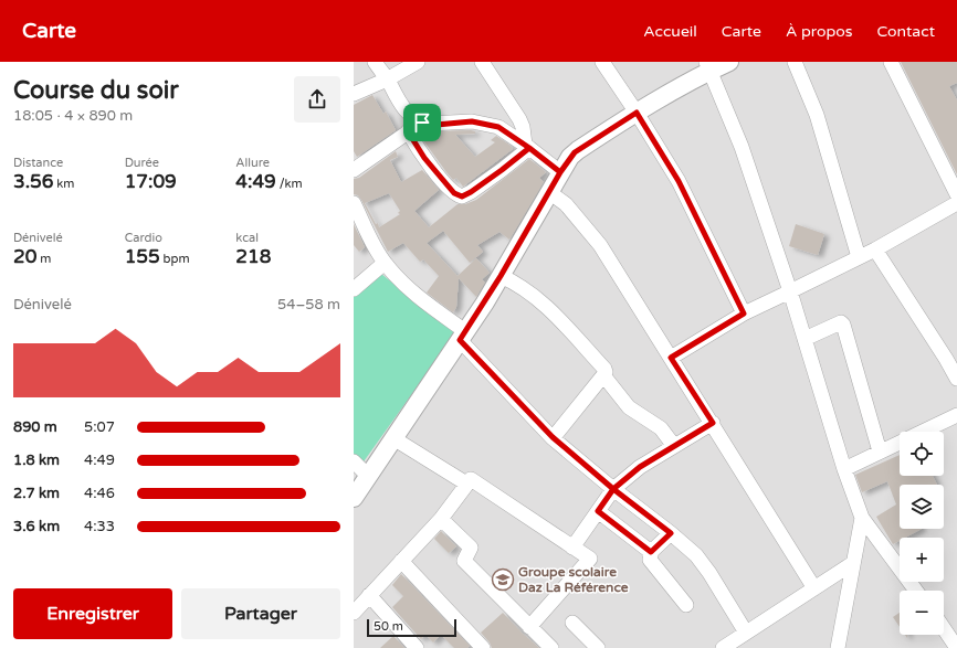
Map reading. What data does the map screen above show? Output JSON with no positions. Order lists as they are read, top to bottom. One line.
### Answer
{"places":{"school or university":["Groupe scolaire Daz La Référence"]},"scale_bar":"50 m","page":{"header":"Carte","nav":["Accueil","Carte","À propos","Contact"],"heading":["Course du soir","18:05 · 4 × 890 m"],"stats":[["Distance","3.56 km"],["Durée","17:09"],["Allure","4:49 /km"],["Dénivelé","20 m"],["Cardio","155 bpm"],["kcal","218"]],"chart":["Dénivelé","54–58 m"],"list":[{"name":"890 m","note":"5:07"},{"name":"1.8 km","note":"4:49"},{"name":"2.7 km","note":"4:46"},{"name":"3.6 km","note":"4:33"}],"map_buttons":["+","−"],"buttons":["Enregistrer","Partager"],"scale":"50 m"}}
